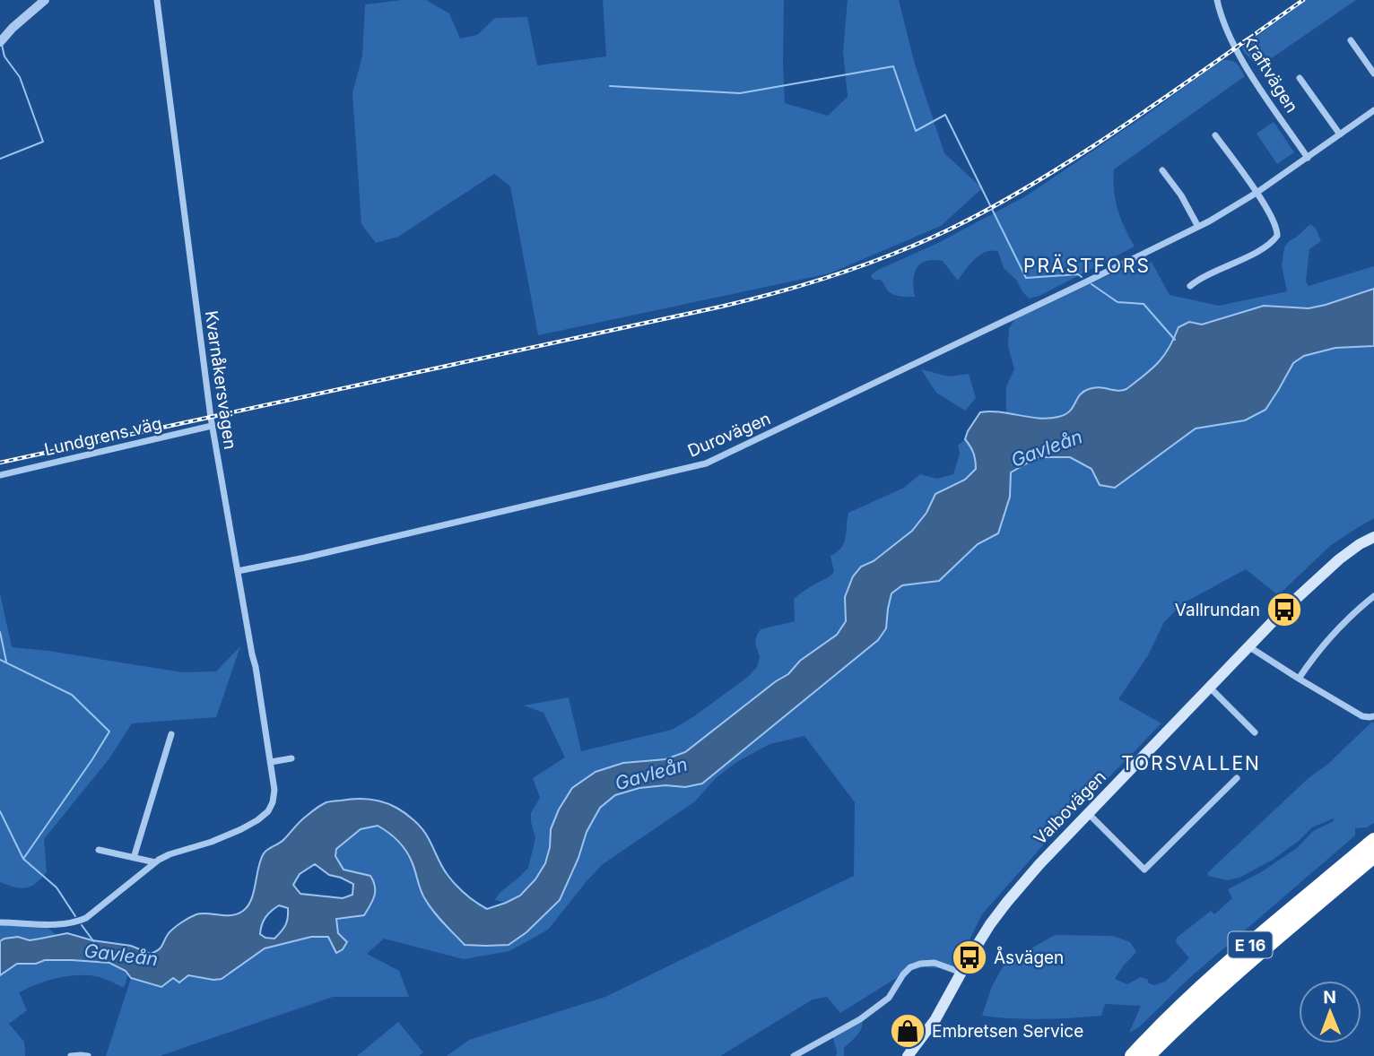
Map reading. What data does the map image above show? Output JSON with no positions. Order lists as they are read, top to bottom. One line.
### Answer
{"streets":{"highway":["E 16"],"main road":["Valbovägen"],"street":["Kraftvägen","Kvarnåkersvägen","Durovägen","Lundgrens väg"]},"crossings":[["Kraftvägen","Durovägen"],["Kvarnåkersvägen","Durovägen"],["Kvarnåkersvägen","Lundgrens väg"]],"districts":["PRÄSTFORS","TORSVALLEN"],"water":["Gavleån"],"places":{"bus stop":["Vallrundan","Åsvägen"],"shop":["Embretsen Service"]},"north":"top"}
